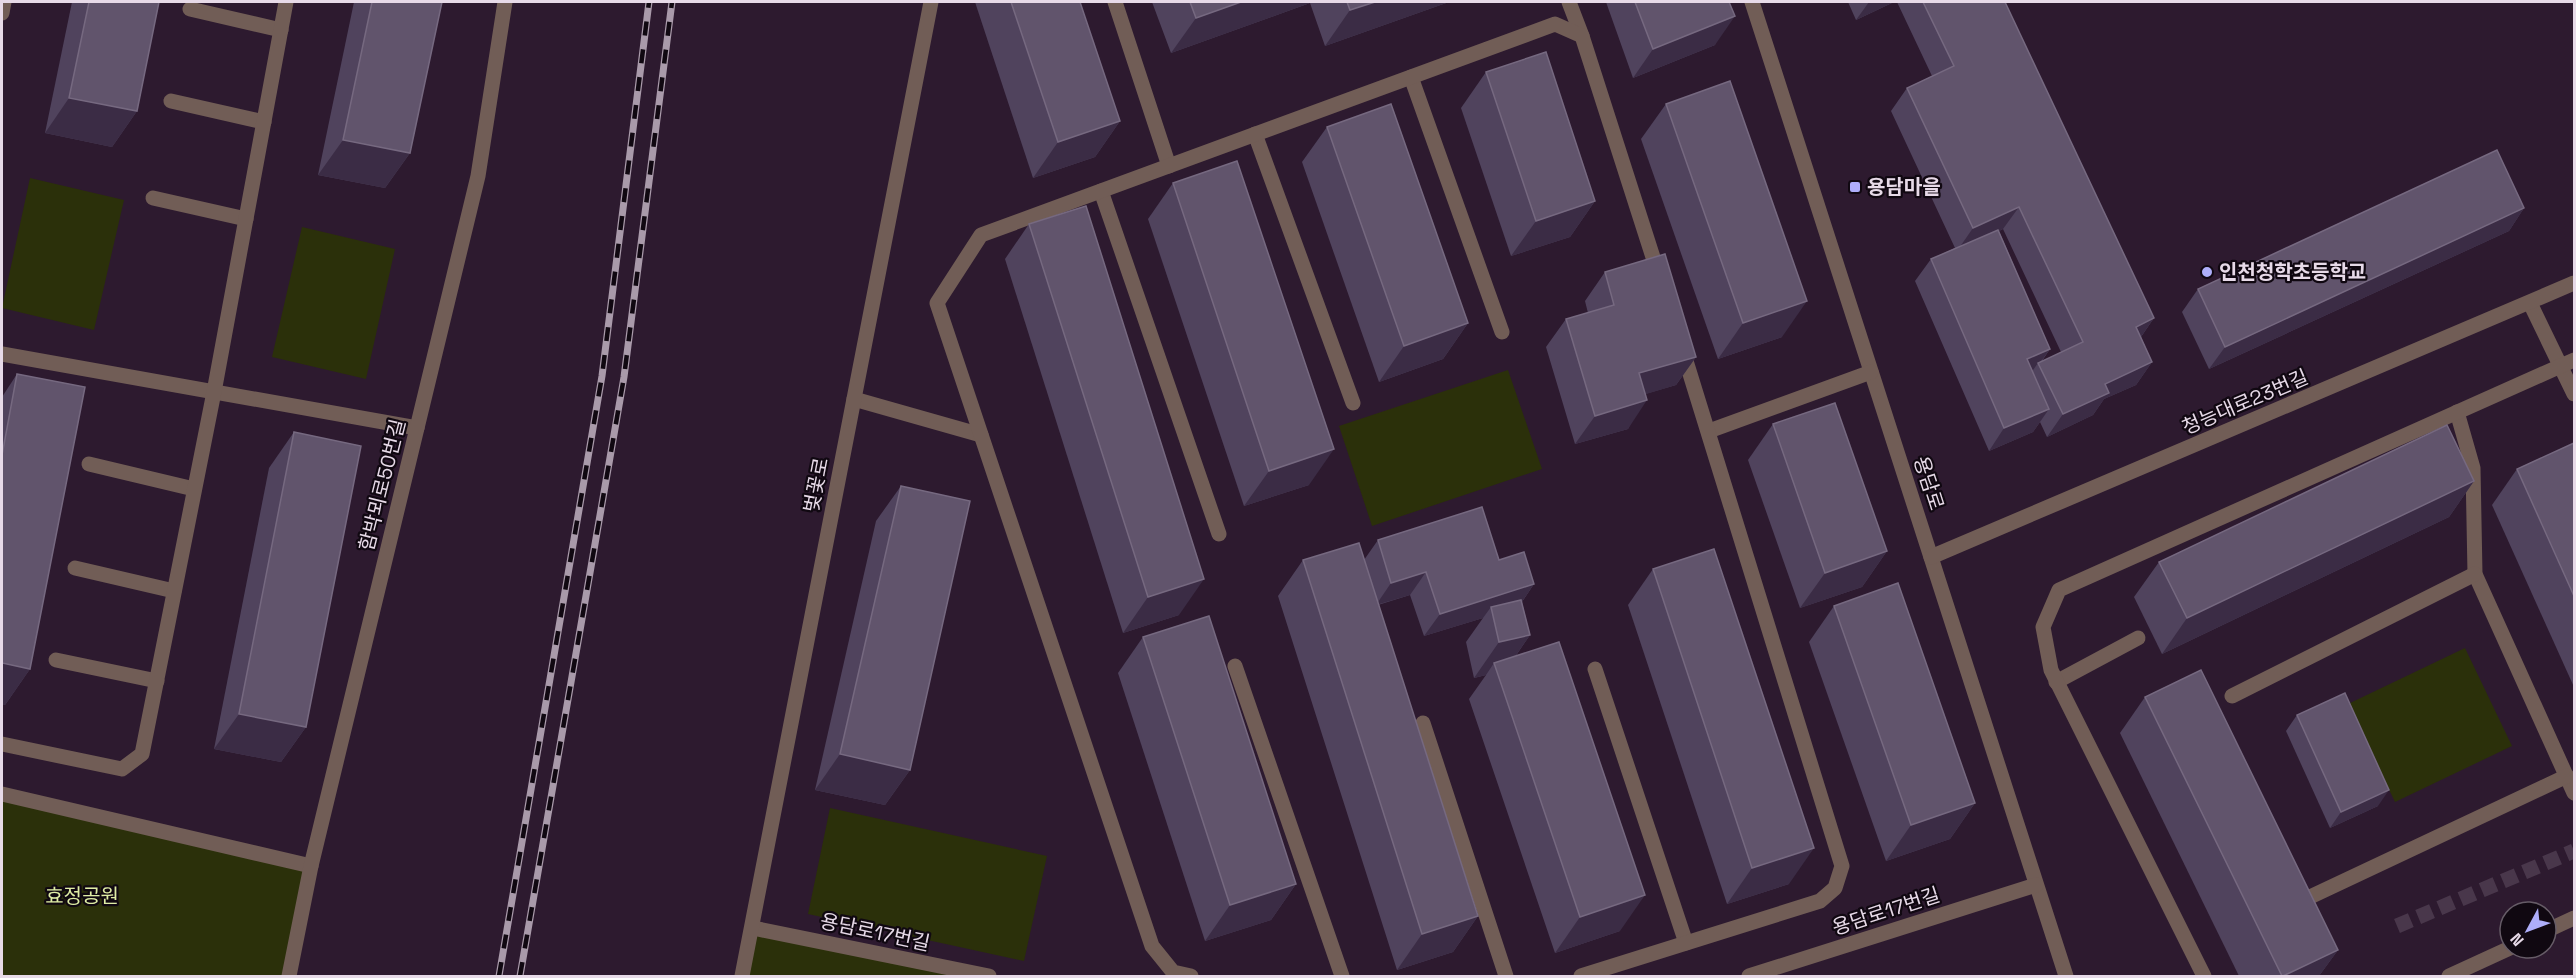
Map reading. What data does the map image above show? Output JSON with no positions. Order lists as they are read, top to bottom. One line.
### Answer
{"streets":{"street":["청능대로23번길","용담로","함박뫼로50번길","벚꽃로","용담로17번길"]},"crossings":[["청능대로23번길","용담로"],["용담로","용담로17번길"],["벚꽃로","용담로17번길"]],"parks":["효정공원"],"places":{"transit":["용담마을"],"other":["인천청학초등학교"]},"north":"bottom left"}
